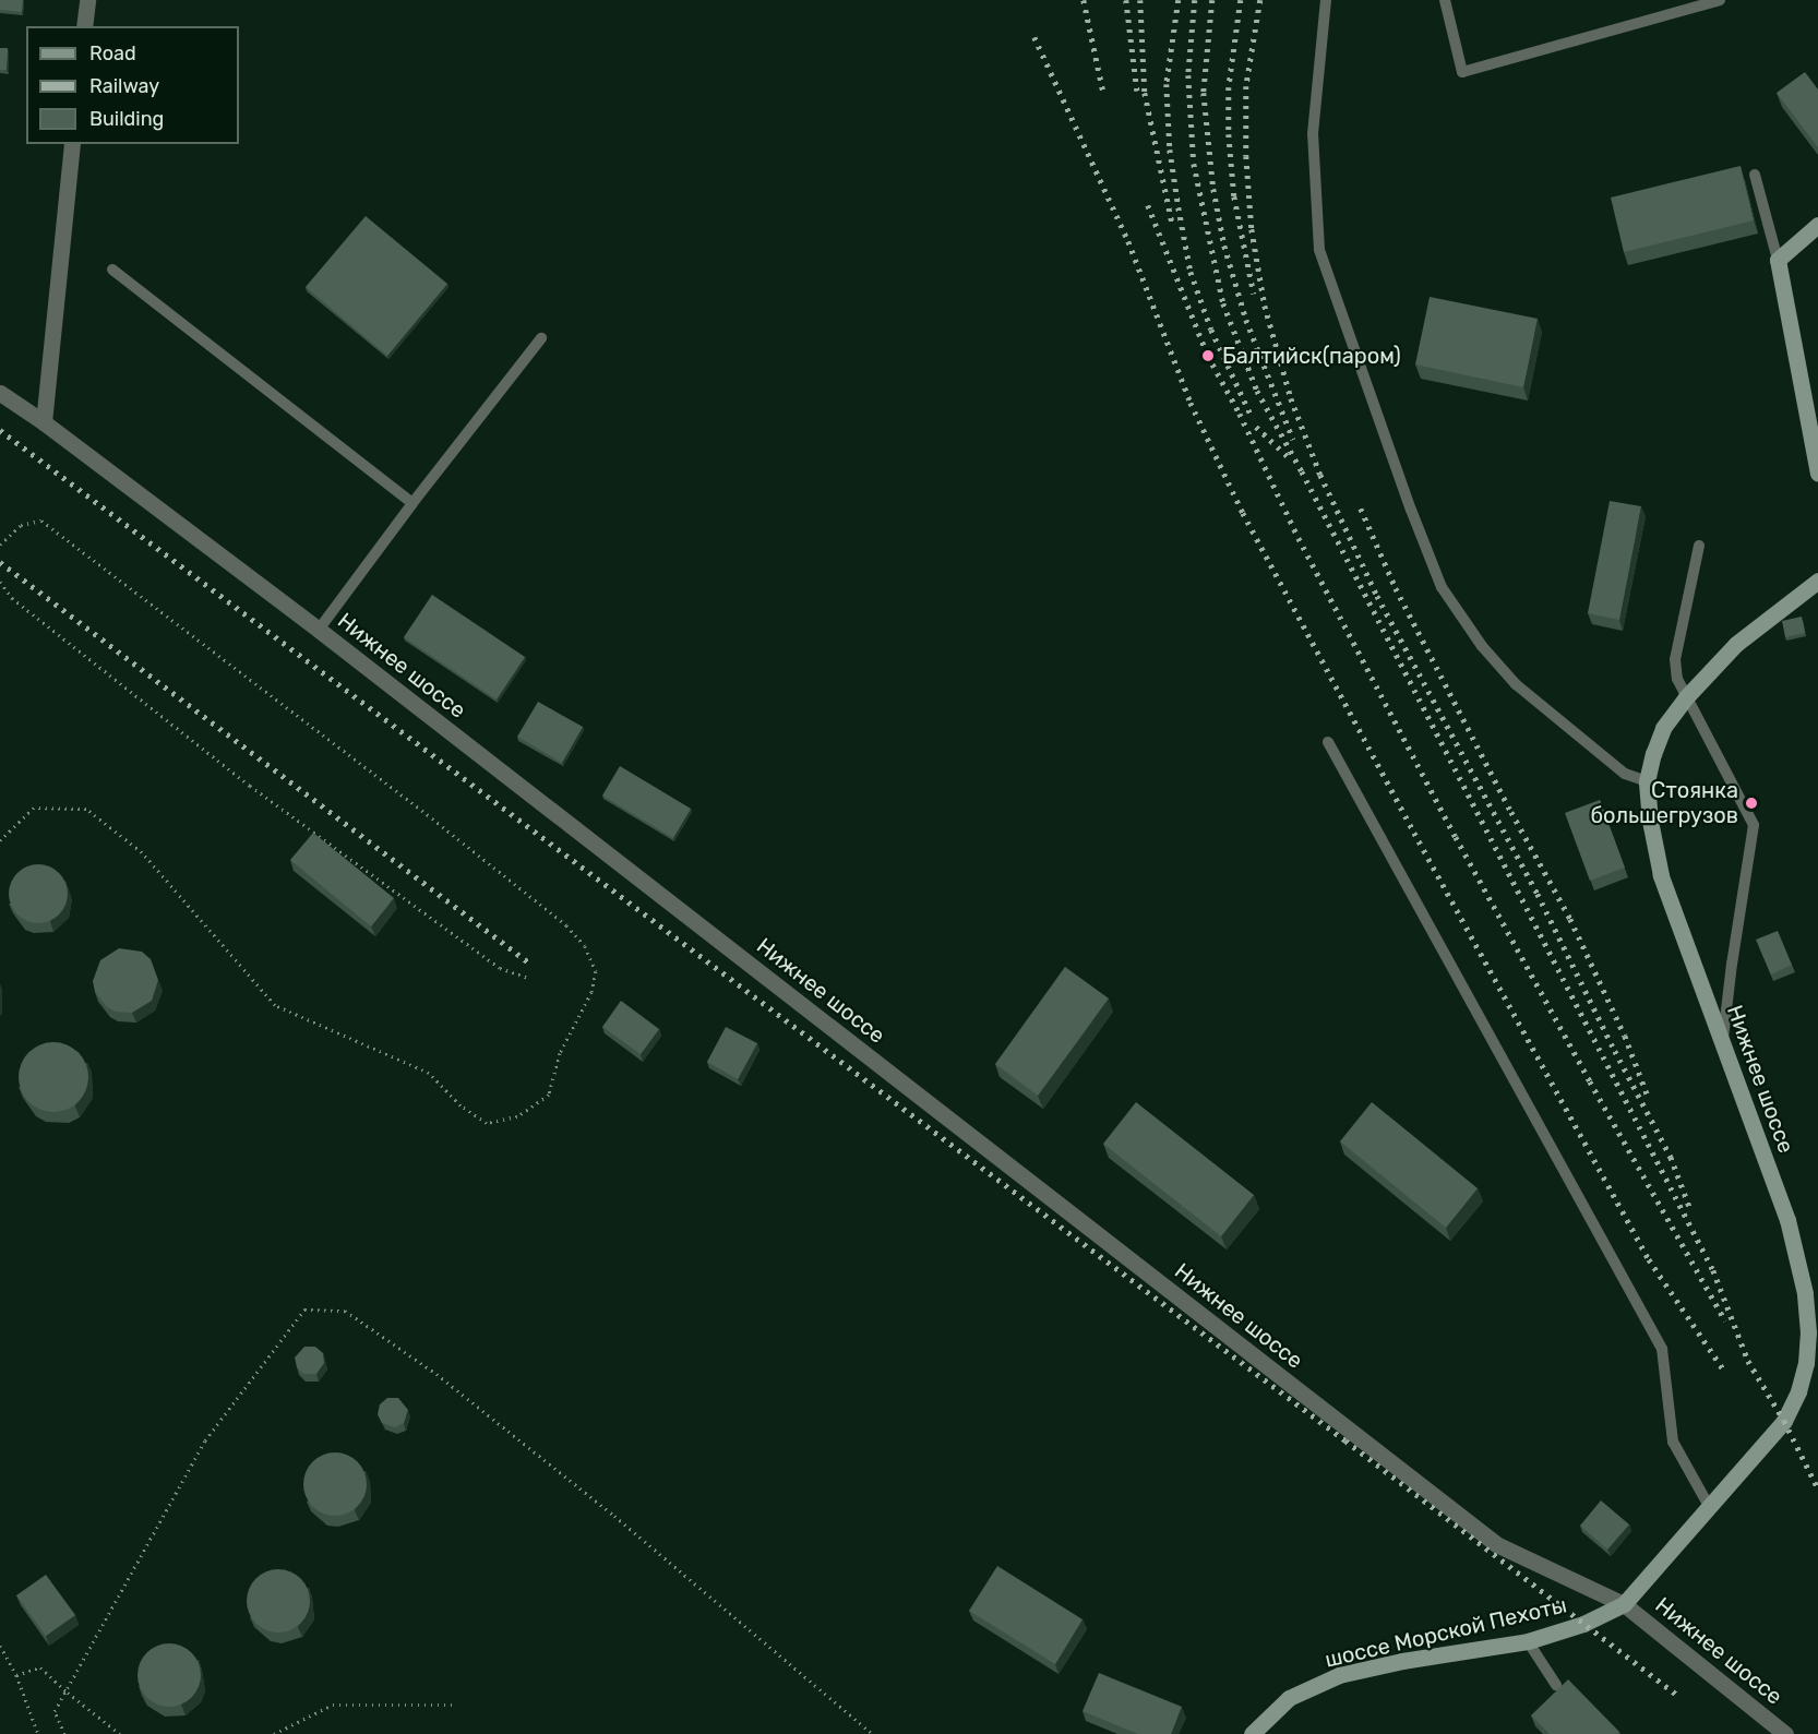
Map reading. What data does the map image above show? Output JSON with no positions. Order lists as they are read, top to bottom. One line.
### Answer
{"streets":{"main road":["Нижнее шоссе","шоссе Морской Пехоты"]},"crossings":[["Нижнее шоссе","шоссе Морской Пехоты"]],"places":["Балтийск(паром)","Стоянка большегрузов"],"legend":["Road","Railway","Building"]}
